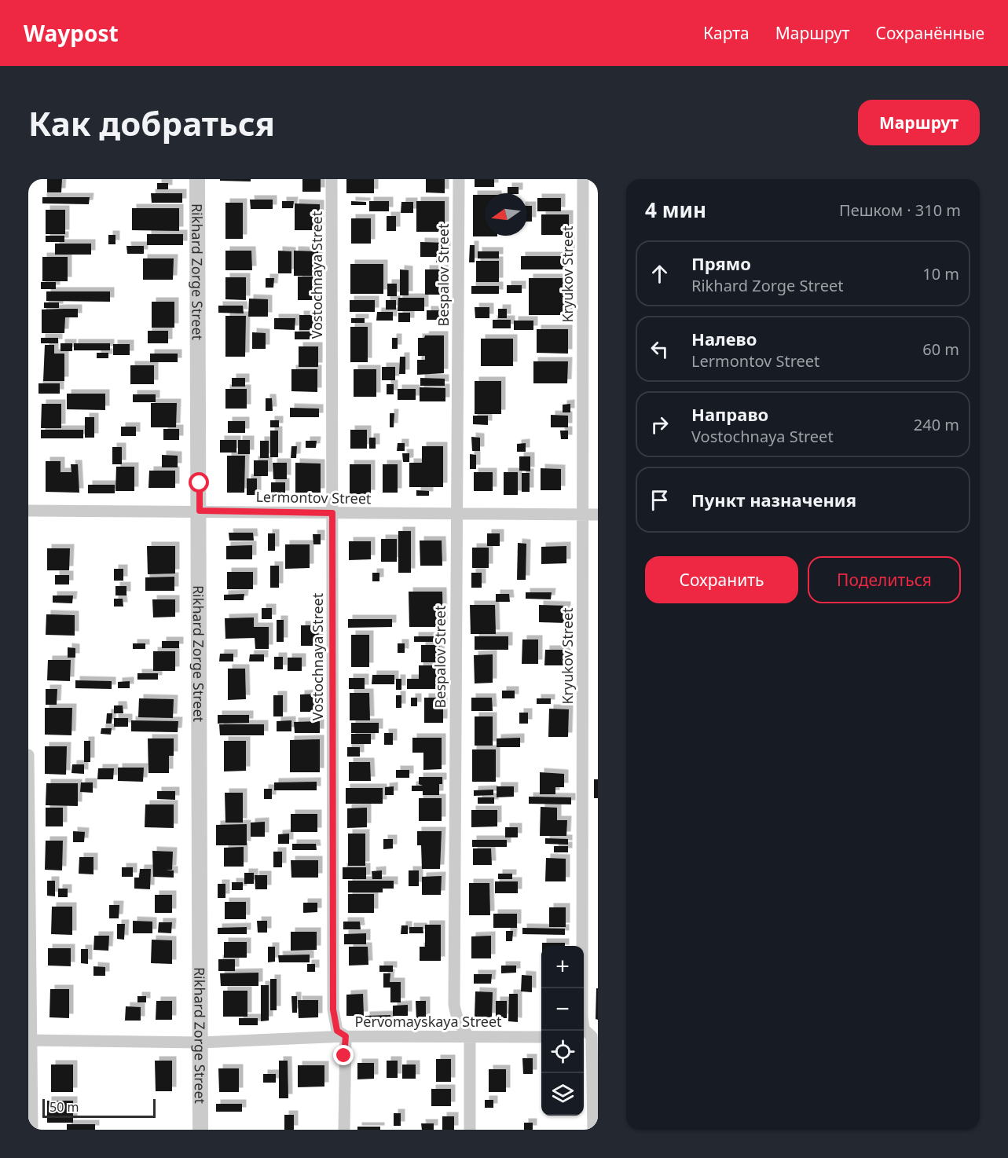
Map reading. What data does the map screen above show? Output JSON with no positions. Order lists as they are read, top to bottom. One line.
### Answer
{"streets":{"street":["Rikhard Zorge Street","Kryukov Street","Vostochnaya Street","Bespalov Street","Lermontov Street","Pervomayskaya Street"]},"crossings":[["Rikhard Zorge Street","Lermontov Street"],["Rikhard Zorge Street","Pervomayskaya Street"],["Kryukov Street","Lermontov Street"],["Vostochnaya Street","Lermontov Street"],["Vostochnaya Street","Pervomayskaya Street"],["Bespalov Street","Lermontov Street"],["Bespalov Street","Pervomayskaya Street"]],"scale_bar":"50 m","north":"left","page":{"header":"Waypost","nav":["Карта","Маршрут","Сохранённые"],"buttons":["Маршрут",["Сохранить","Поделиться"]],"title":"Как добраться","heading":["4 мин","Пешком · 310 m"],"list":[["Прямо","Rikhard Zorge Street","10 m"],["Налево","Lermontov Street","60 m"],["Направо","Vostochnaya Street","240 m"],"Пункт назначения"],"map_buttons":["+","−"],"scale":"50 m"}}
